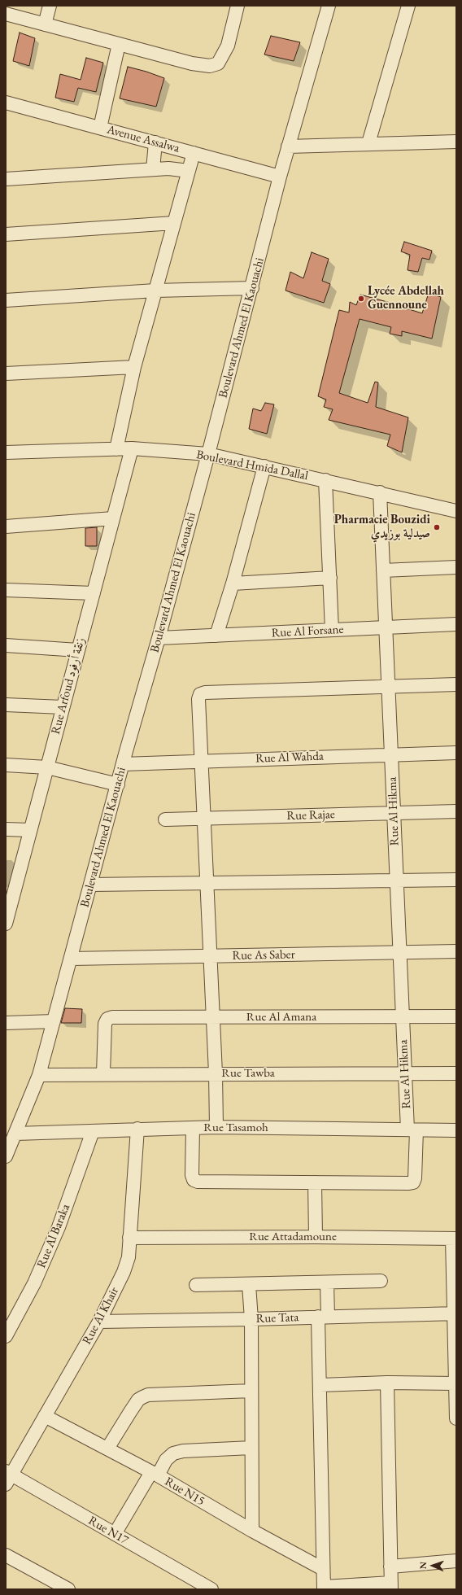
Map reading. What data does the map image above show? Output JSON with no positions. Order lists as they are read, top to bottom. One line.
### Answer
{"streets":{"street":["Avenue Assalwa","Boulevard Ahmed El Kaouachi","Boulevard Hmida Dallal","Rue Al Forsane","Rue Arfoud زنقة أرفود","Rue Al Wahda","Rue Al Hikma","Rue Rajae","Rue As Saber","Rue Al Amana","Rue Tawba","Rue Tasamoh","Rue Al Baraka","Rue Attadamoune","Rue Al Khair","Rue Tata","Rue N15","Rue N17"]},"crossings":[["Avenue Assalwa","Boulevard Ahmed El Kaouachi"],["Boulevard Ahmed El Kaouachi","Boulevard Hmida Dallal"],["Boulevard Ahmed El Kaouachi","Rue Al Forsane"],["Boulevard Ahmed El Kaouachi","Rue Al Wahda"],["Boulevard Ahmed El Kaouachi","Rue As Saber"],["Boulevard Ahmed El Kaouachi","Rue Tawba"],["Boulevard Ahmed El Kaouachi","Rue Tasamoh"],["Boulevard Hmida Dallal","Rue Arfoud زنقة أرفود"],["Boulevard Hmida Dallal","Rue Al Hikma"],["Rue Al Forsane","Rue Al Hikma"],["Rue Al Wahda","Rue Al Hikma"],["Rue Al Hikma","Rue Rajae"],["Rue Al Hikma","Rue As Saber"],["Rue Al Hikma","Rue Al Amana"],["Rue Al Hikma","Rue Tawba"],["Rue Al Hikma","Rue Tasamoh"],["Rue Al Amana","Rue Tawba"],["Rue Tasamoh","Rue Al Baraka"],["Rue Tasamoh","Rue Al Khair"],["Rue Attadamoune","Rue Al Khair"],["Rue Al Khair","Rue Tata"],["Rue Al Khair","Rue N15"],["Rue Al Khair","Rue N17"]],"places":["Lycée Abdellah Guennoune","Pharmacie Bouzidi صيدلية بوزيدي"],"north":"left"}
